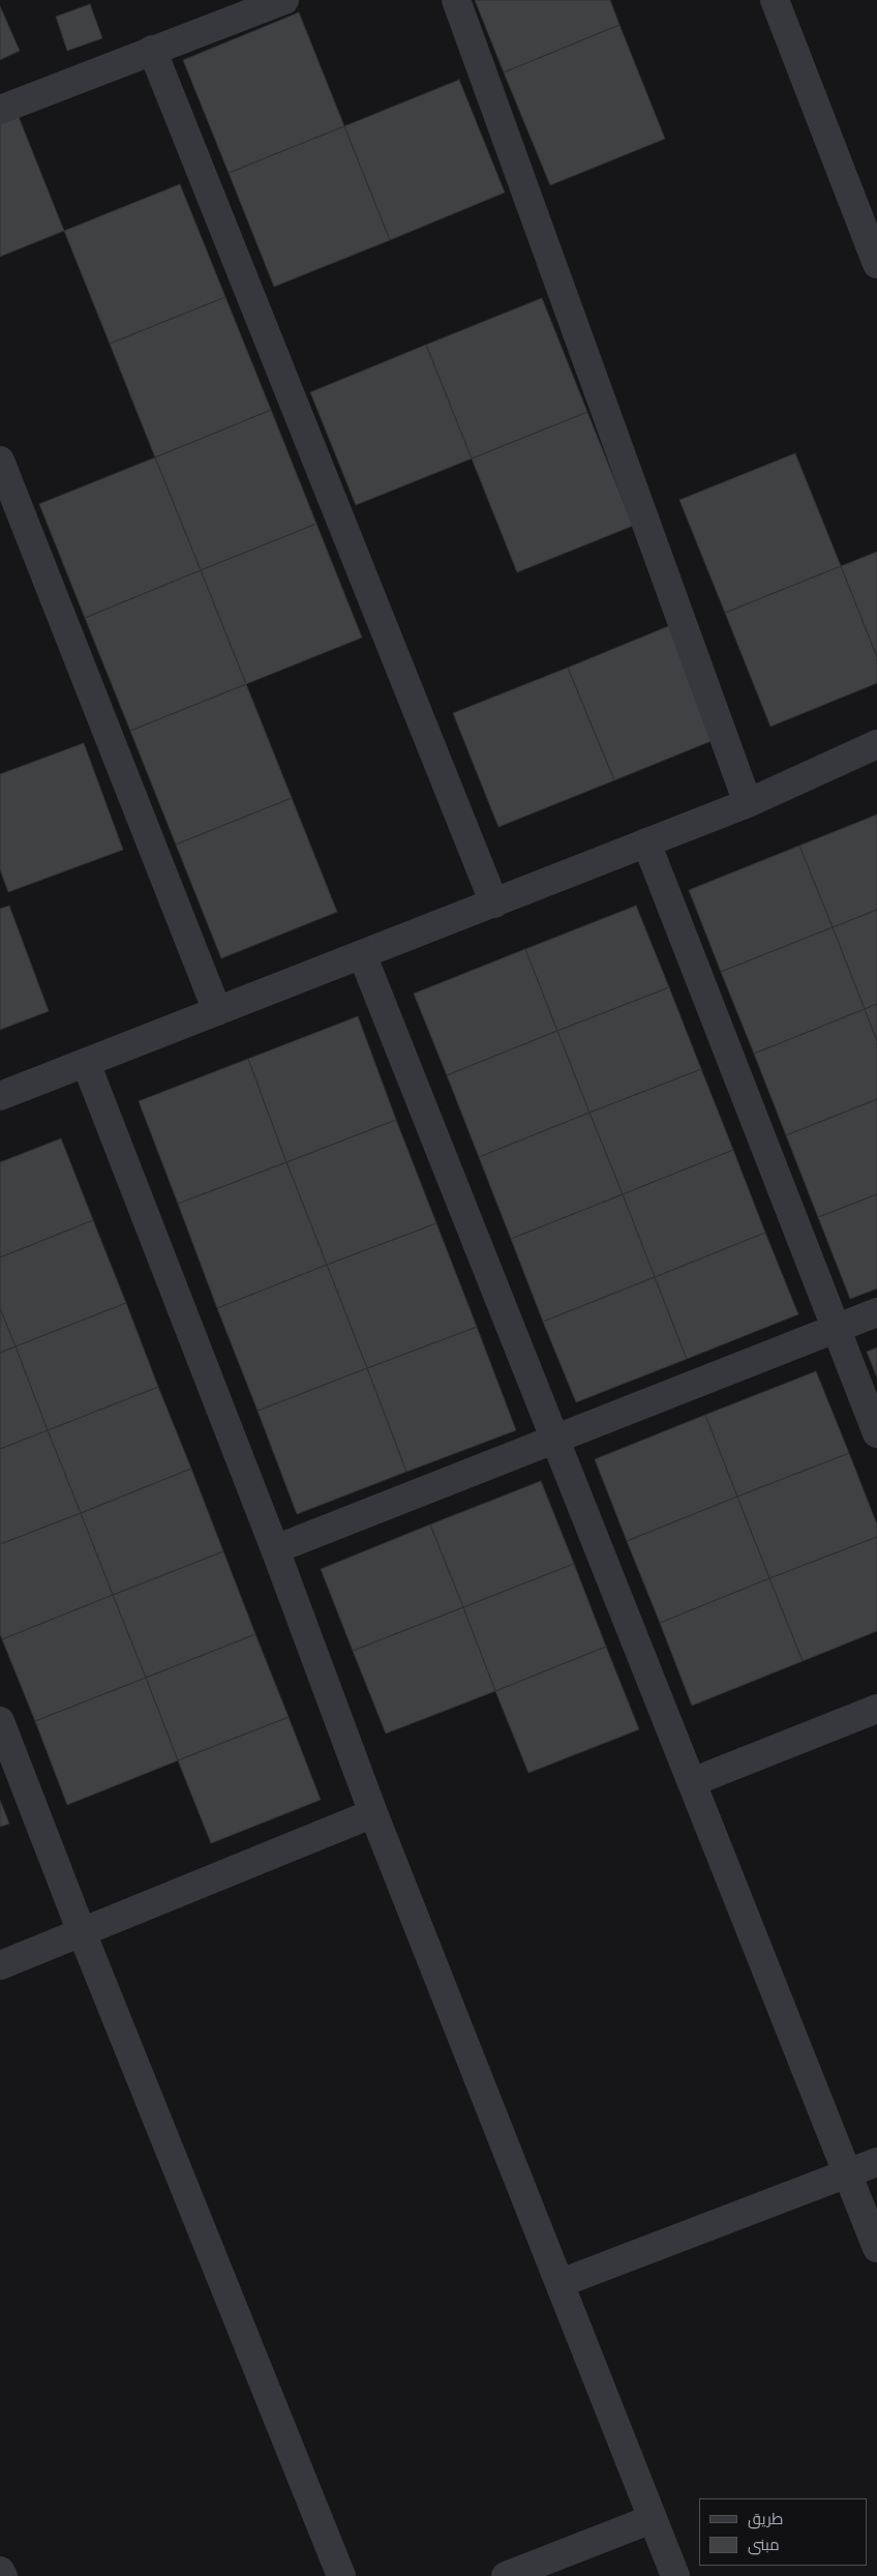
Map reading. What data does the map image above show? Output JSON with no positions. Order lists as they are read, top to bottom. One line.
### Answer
{"legend":["طريق","مبنى"]}
